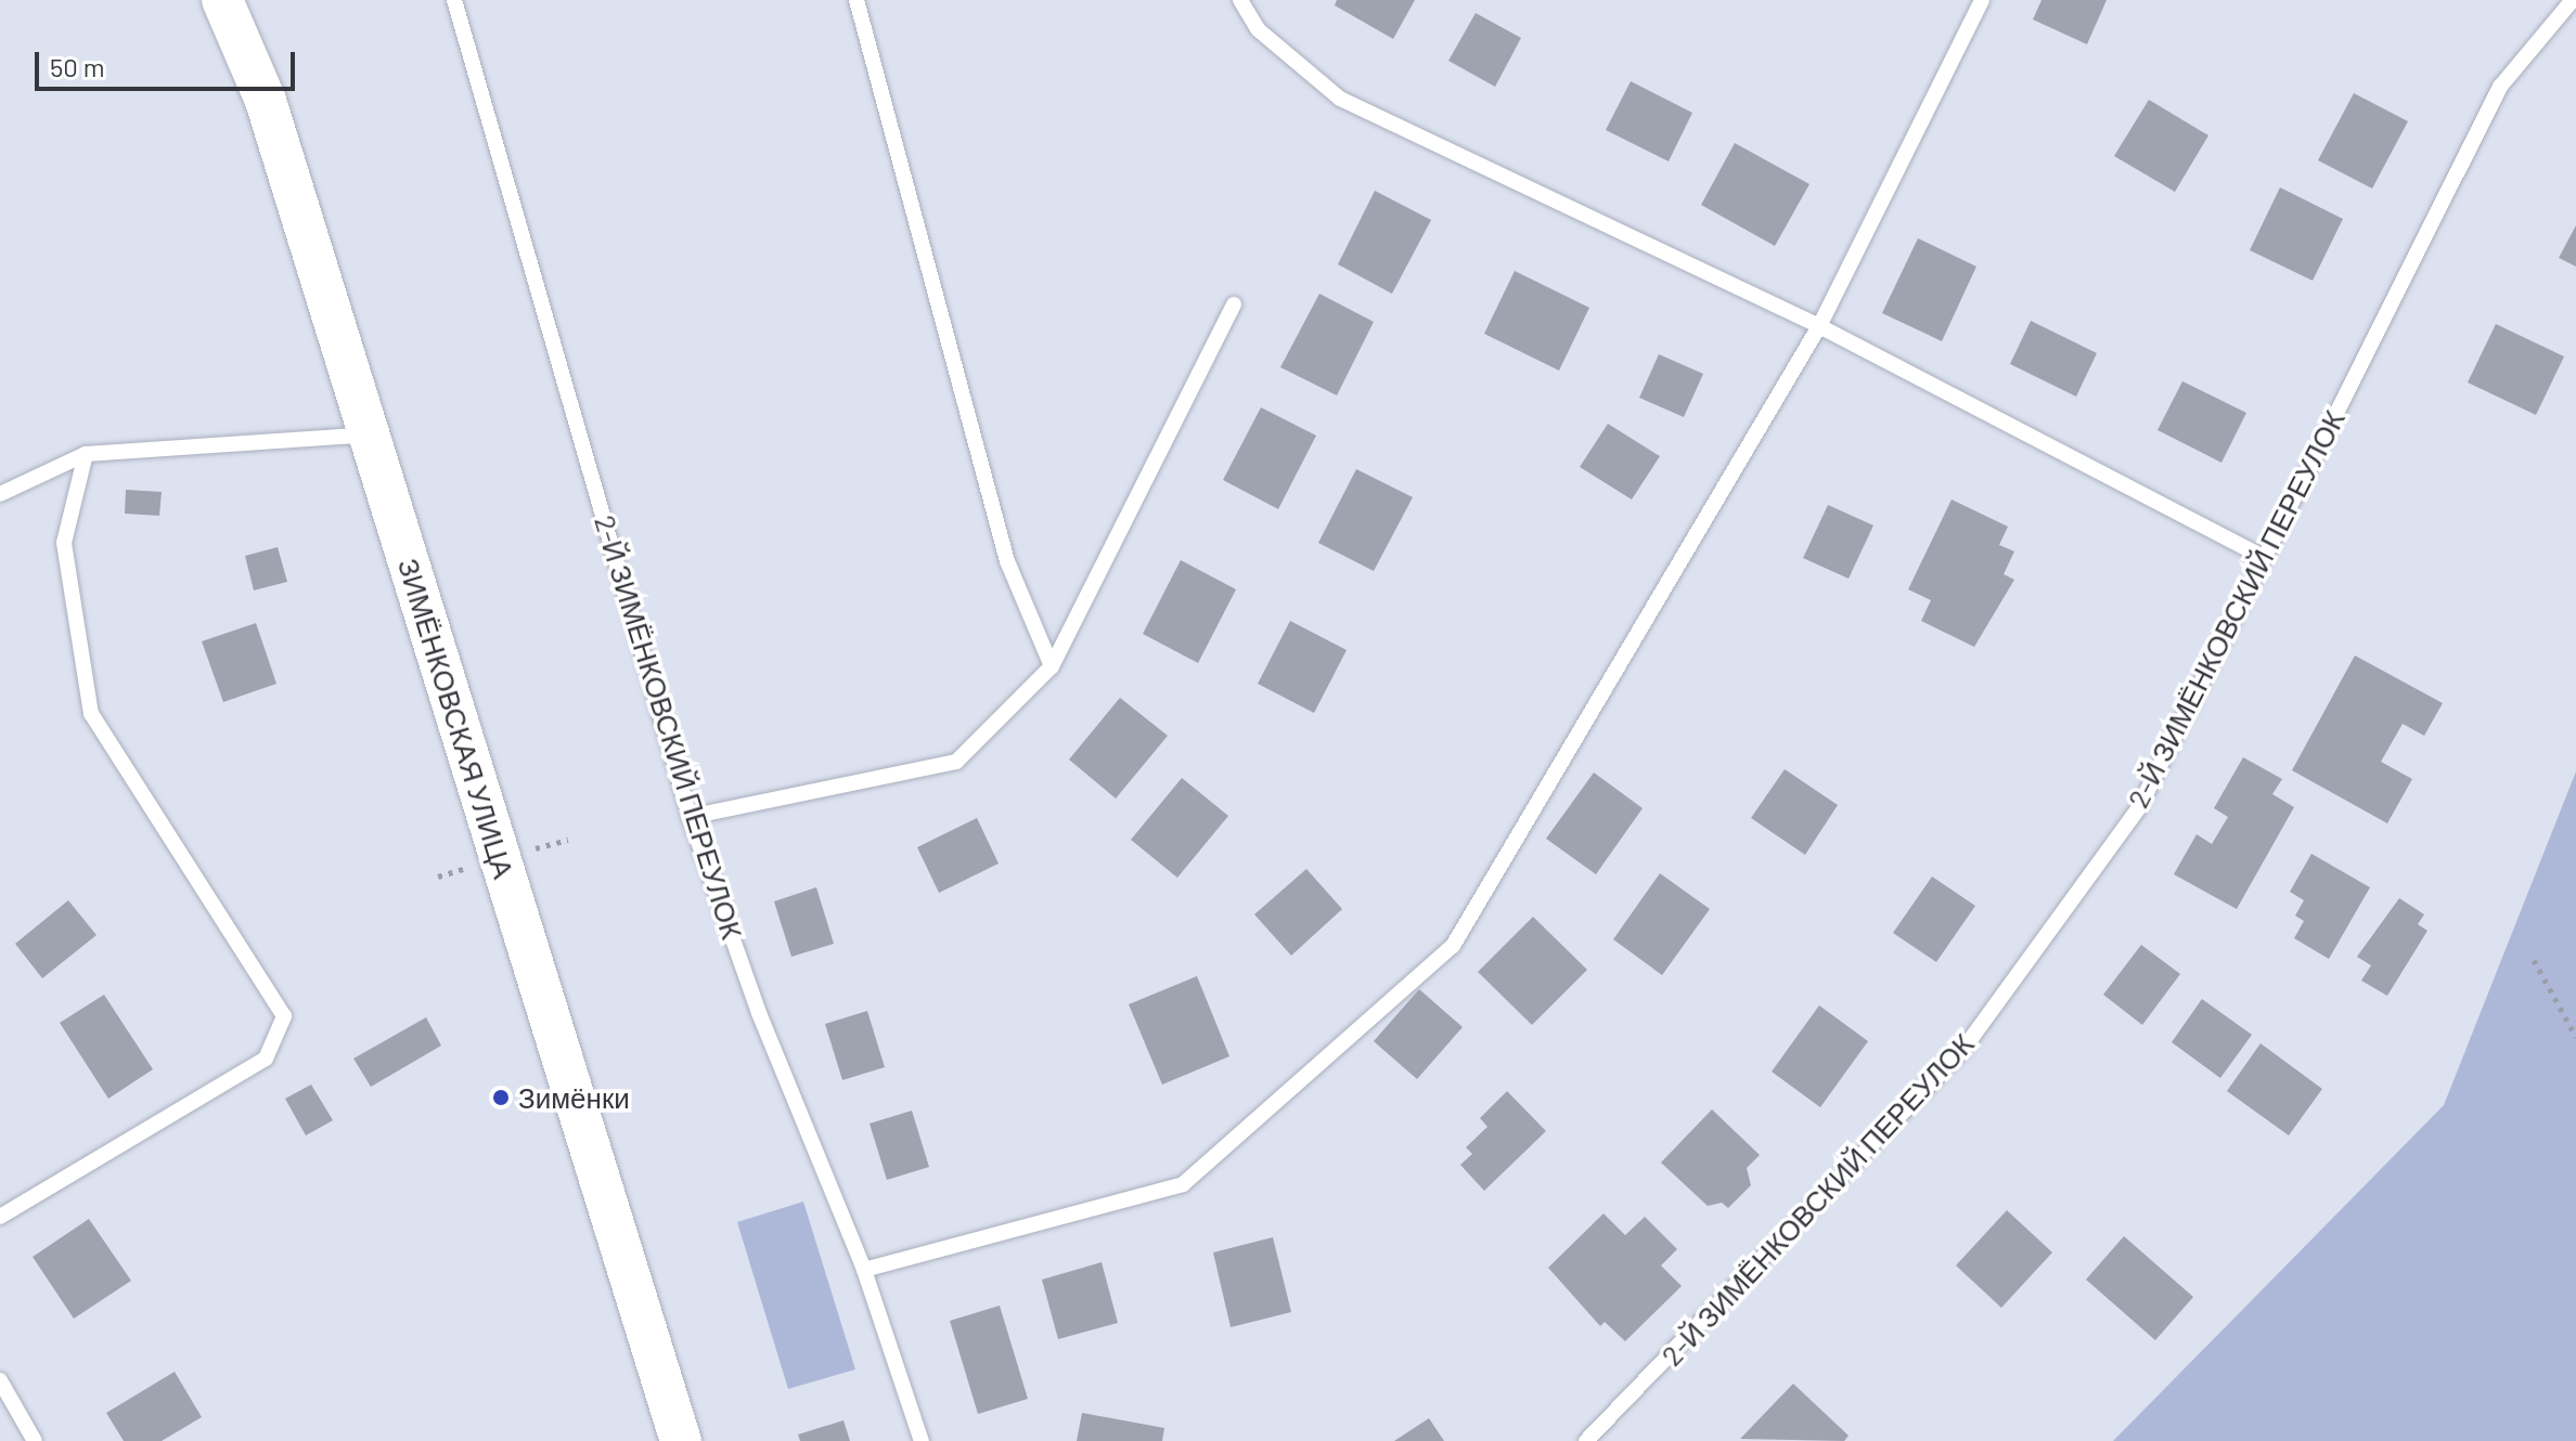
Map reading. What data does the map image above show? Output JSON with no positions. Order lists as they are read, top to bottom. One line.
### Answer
{"streets":{"main road":["ЗИМЁНКОВСКАЯ УЛИЦА"],"lane":["2-Й ЗИМЁНКОВСКИЙ ПЕРЕУЛОК"]},"places":["Зимёнки"],"scale_bar":"50 m"}
